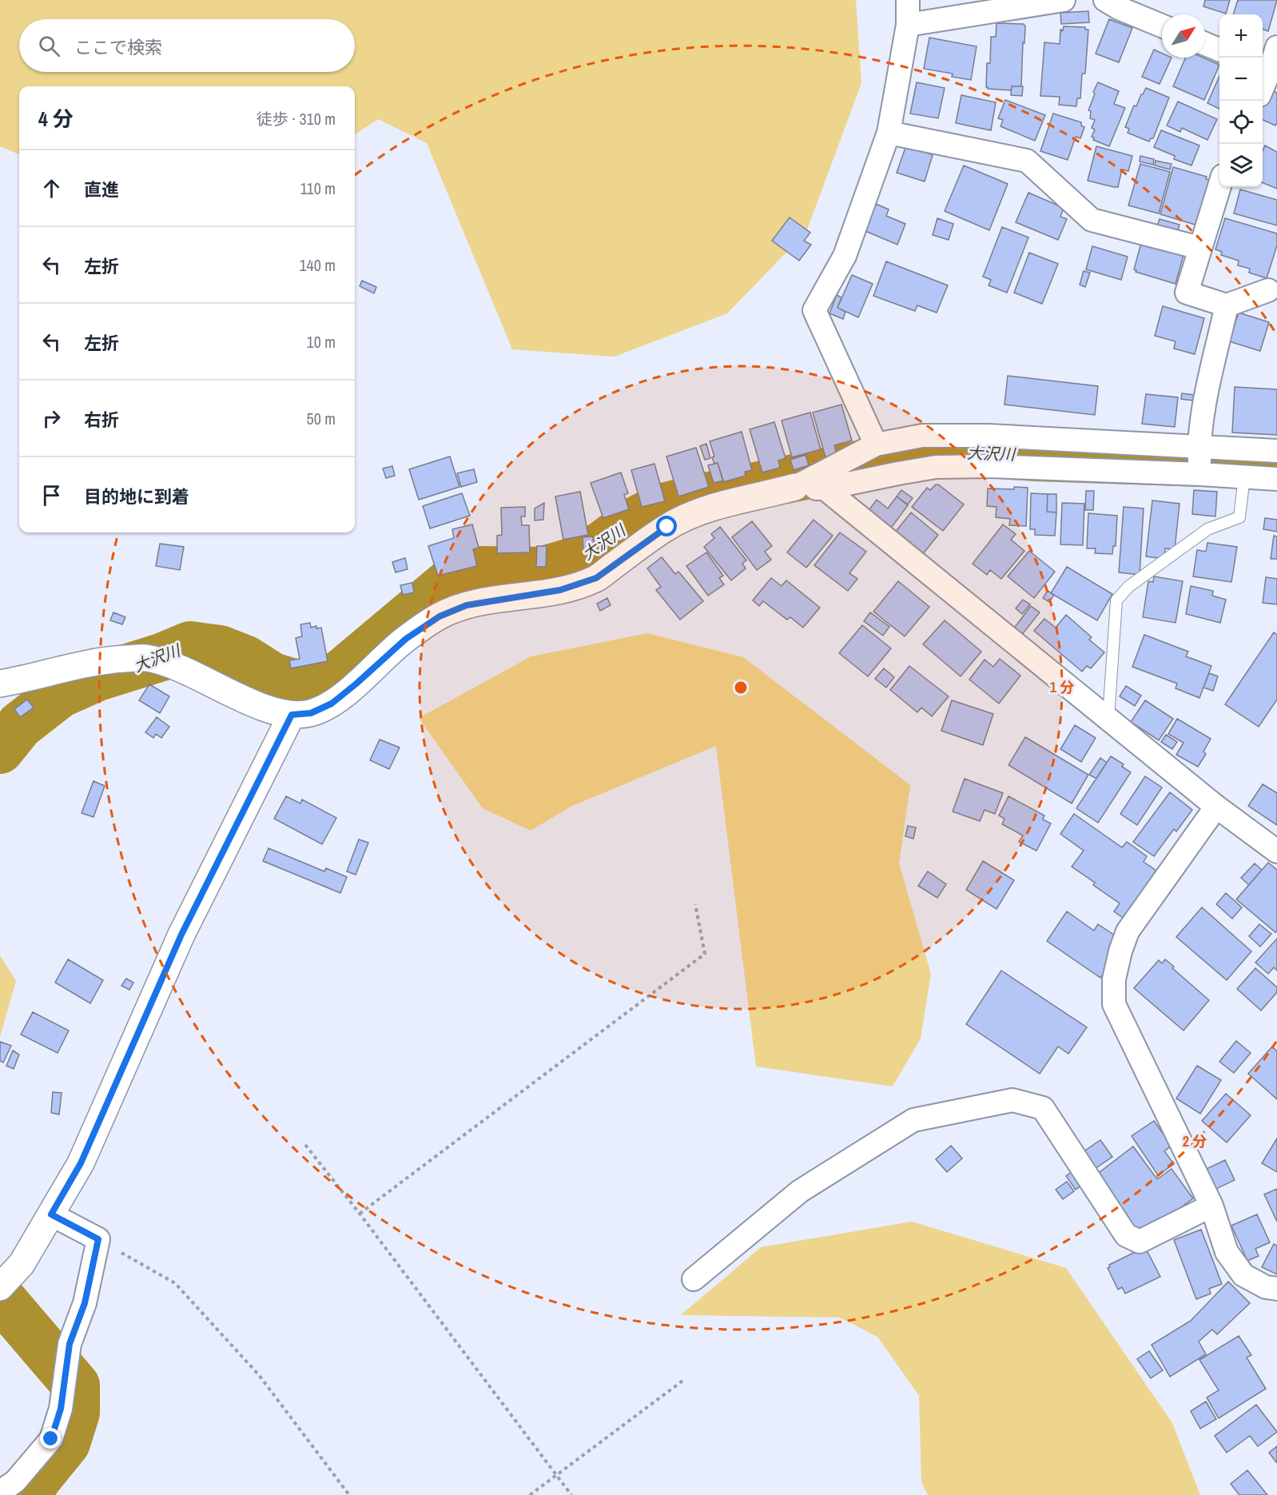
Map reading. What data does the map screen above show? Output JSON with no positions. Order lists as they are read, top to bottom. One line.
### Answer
{"water":["大沢川"],"north":"top right","page":{"map_buttons":["+","−"],"search":"ここで検索","heading":["4 分","徒歩 · 310 m"],"list":[["直進","110 m"],["左折","140 m"],["左折","10 m"],["右折","50 m"],"目的地に到着"]},"rings":["1 分","2 分"]}
